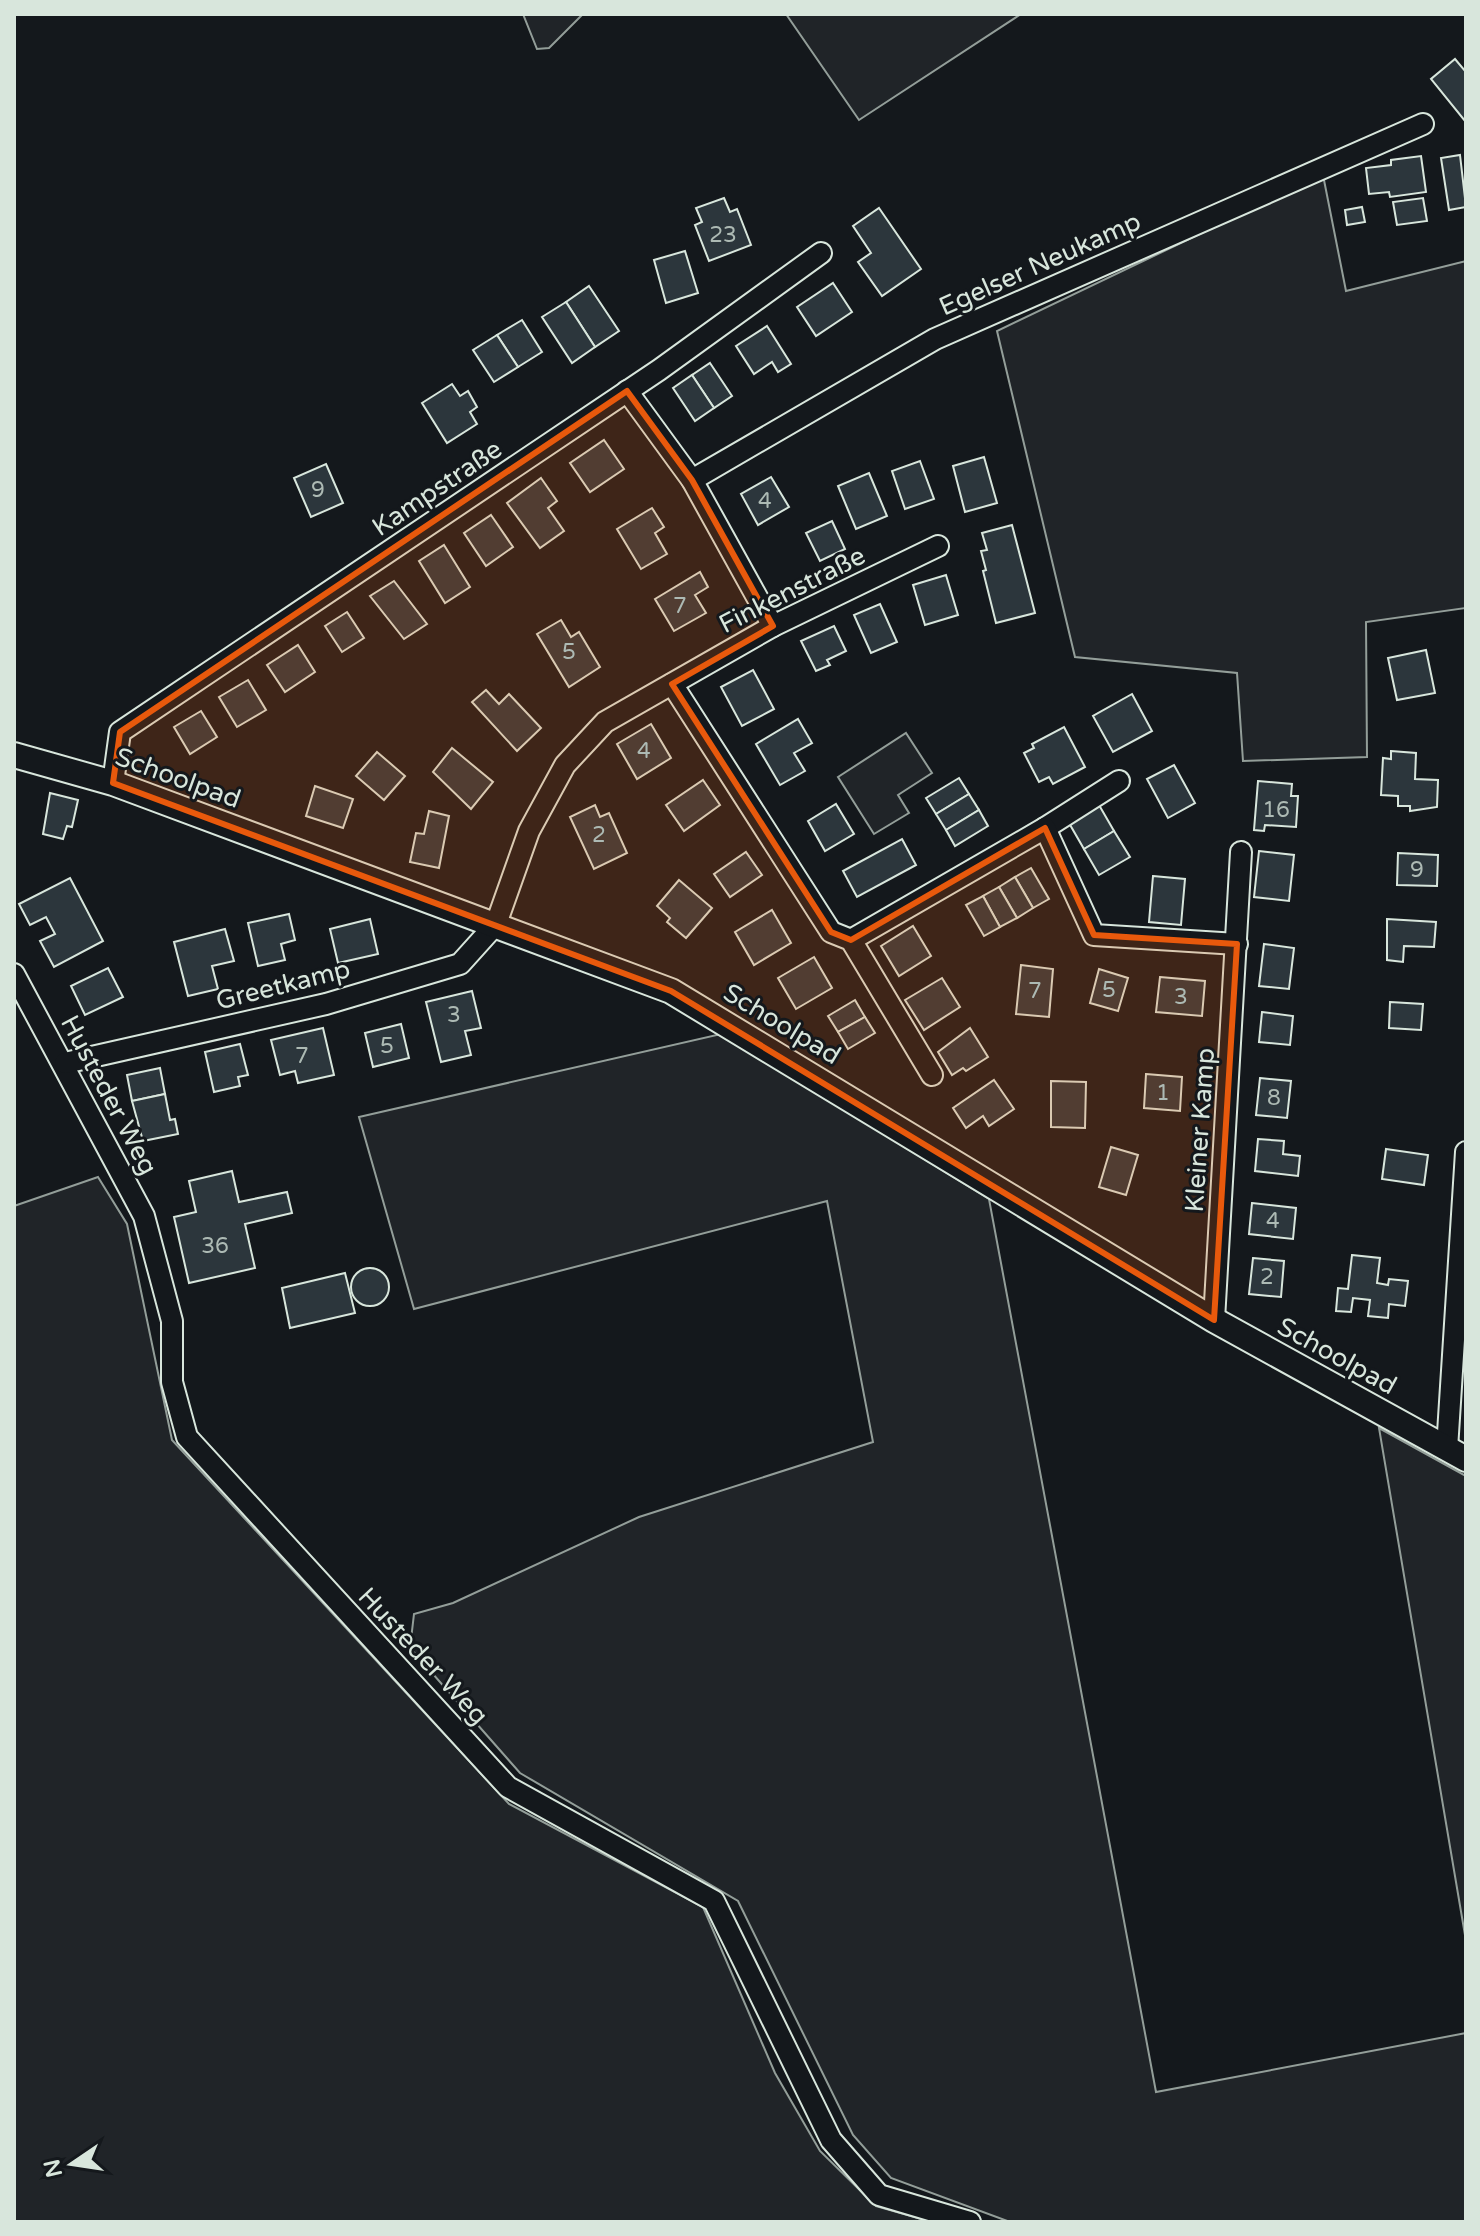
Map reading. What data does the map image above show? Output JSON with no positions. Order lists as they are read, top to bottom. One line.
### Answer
{"streets":{"street":["Egelser Neukamp","Kampstraße","Finkenstraße","Schoolpad","Greetkamp","Husteder Weg","Kleiner Kamp"]},"crossings":[["Kampstraße","Schoolpad"],["Finkenstraße","Schoolpad"],["Finkenstraße","Greetkamp"],["Schoolpad","Greetkamp"],["Schoolpad","Kleiner Kamp"],["Greetkamp","Husteder Weg"]],"house_numbers":["23","9","4","7","5","4","16","2","9","5","7","3","3","5","7","1","8","4","36","2"],"north":"left"}
